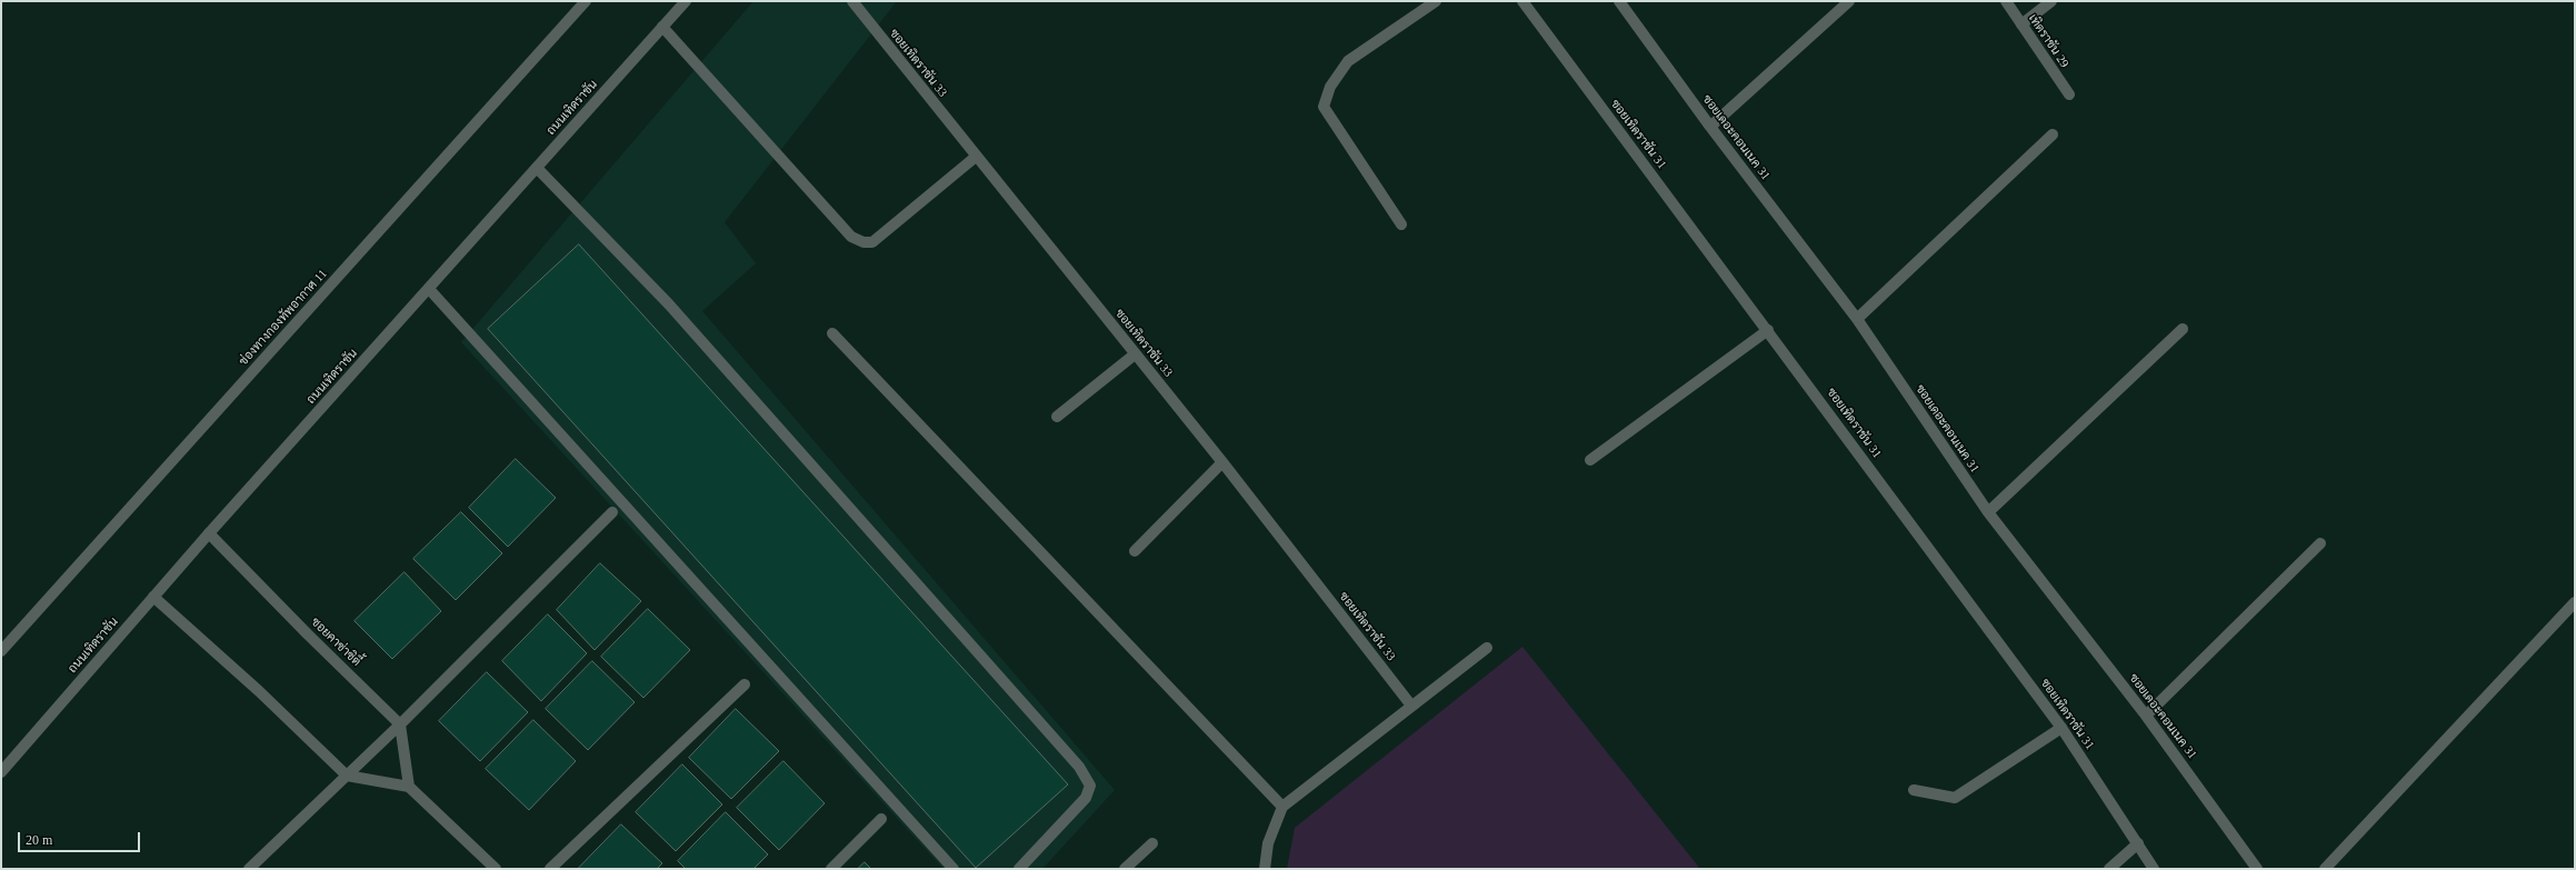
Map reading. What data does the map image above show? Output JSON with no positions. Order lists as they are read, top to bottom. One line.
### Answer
{"streets":{"street":["เทิดราชัน 29","ซอยเทิดราชัน 33","ถนนเทิดราชัน","ซอยเทิดราชัน 31","ซอยเดอะคอนเนค 31","ช่องทางกองทัพอากาศ 11","ซอยคาซ่าซิตี้"]},"crossings":[["ถนนเทิดราชัน","ซอยคาซ่าซิตี้"]],"scale_bar":"20 m"}
